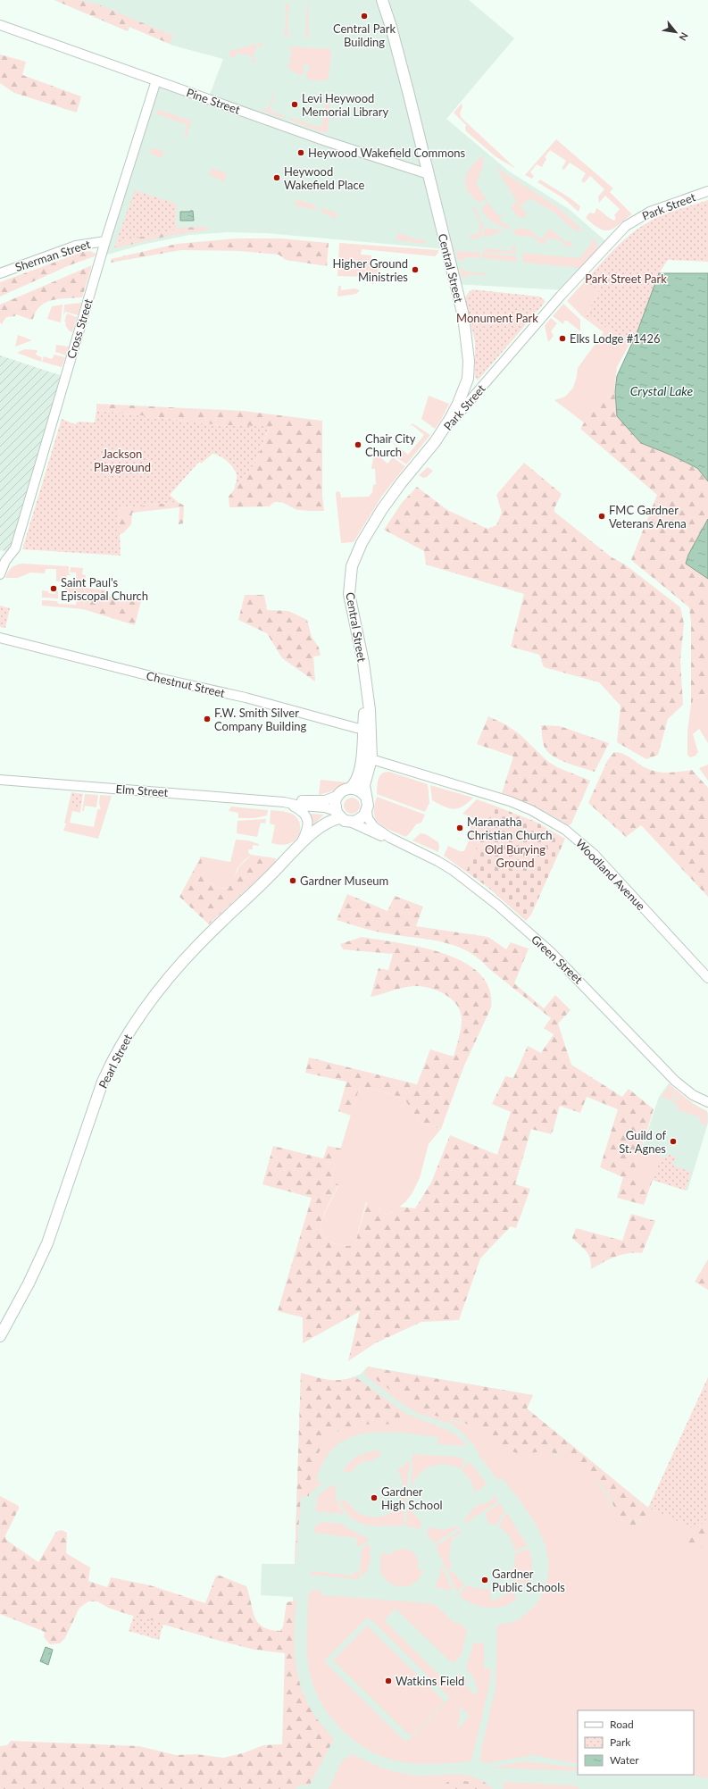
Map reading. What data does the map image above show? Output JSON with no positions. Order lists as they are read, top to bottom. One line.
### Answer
{"streets":{"main road":["Central Street","Pearl Street"],"street":["Pine Street","Park Street","Sherman Street","Cross Street","Chestnut Street","Elm Street","Woodland Avenue","Green Street"]},"crossings":[["Pine Street","Central Street"],["Pine Street","Cross Street"],["Park Street","Central Street"],["Sherman Street","Cross Street"],["Central Street","Chestnut Street"]],"water":["Crystal Lake"],"parks":["Park Street Park","Monument Park","Jackson Playground","Old Burying Ground"],"places":["Central Park Building","Levi Heywood Memorial Library","Heywood Wakefield Commons","Heywood Wakefield Place","Higher Ground Ministries","Elks Lodge #1426","Chair City Church","FMC Gardner Veterans Arena","Saint Paul's Episcopal Church","F.W. Smith Silver Company Building","Maranatha Christian Church","Gardner Museum","Guild of St. Agnes","Gardner High School","Gardner Public Schools","Watkins Field"],"legend":["Road","Park","Water"],"north":"bottom right"}
